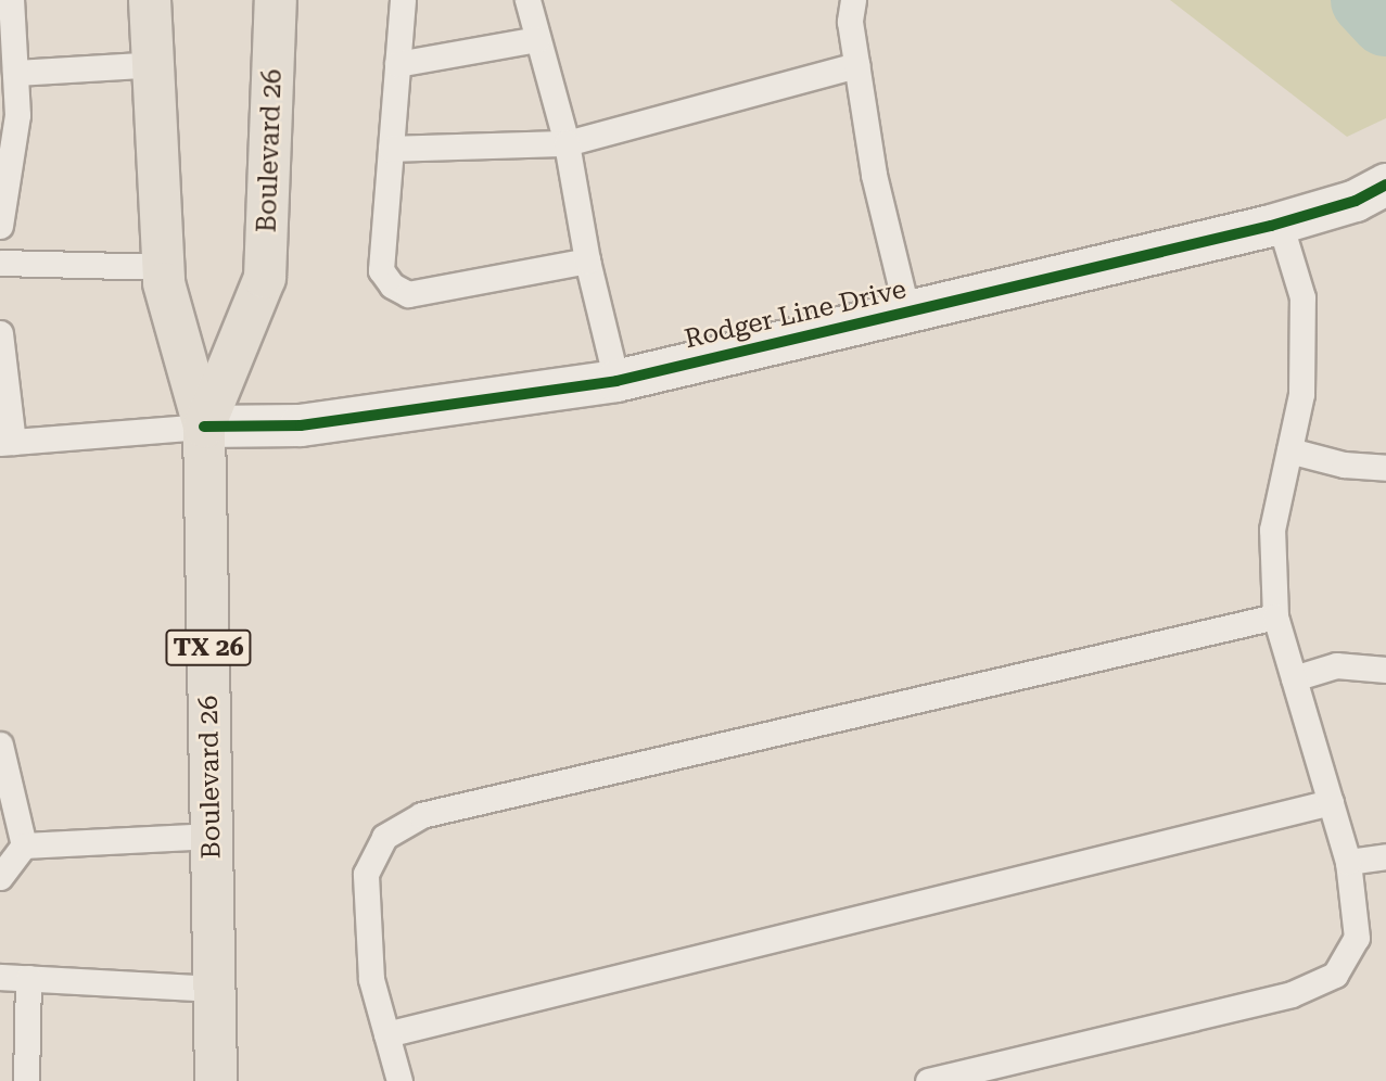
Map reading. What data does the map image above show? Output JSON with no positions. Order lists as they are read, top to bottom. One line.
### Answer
{"streets":{"main road":["Boulevard 26","TX 26"],"street":["Rodger Line Drive"]},"crossings":[["Boulevard 26","Rodger Line Drive"]]}
